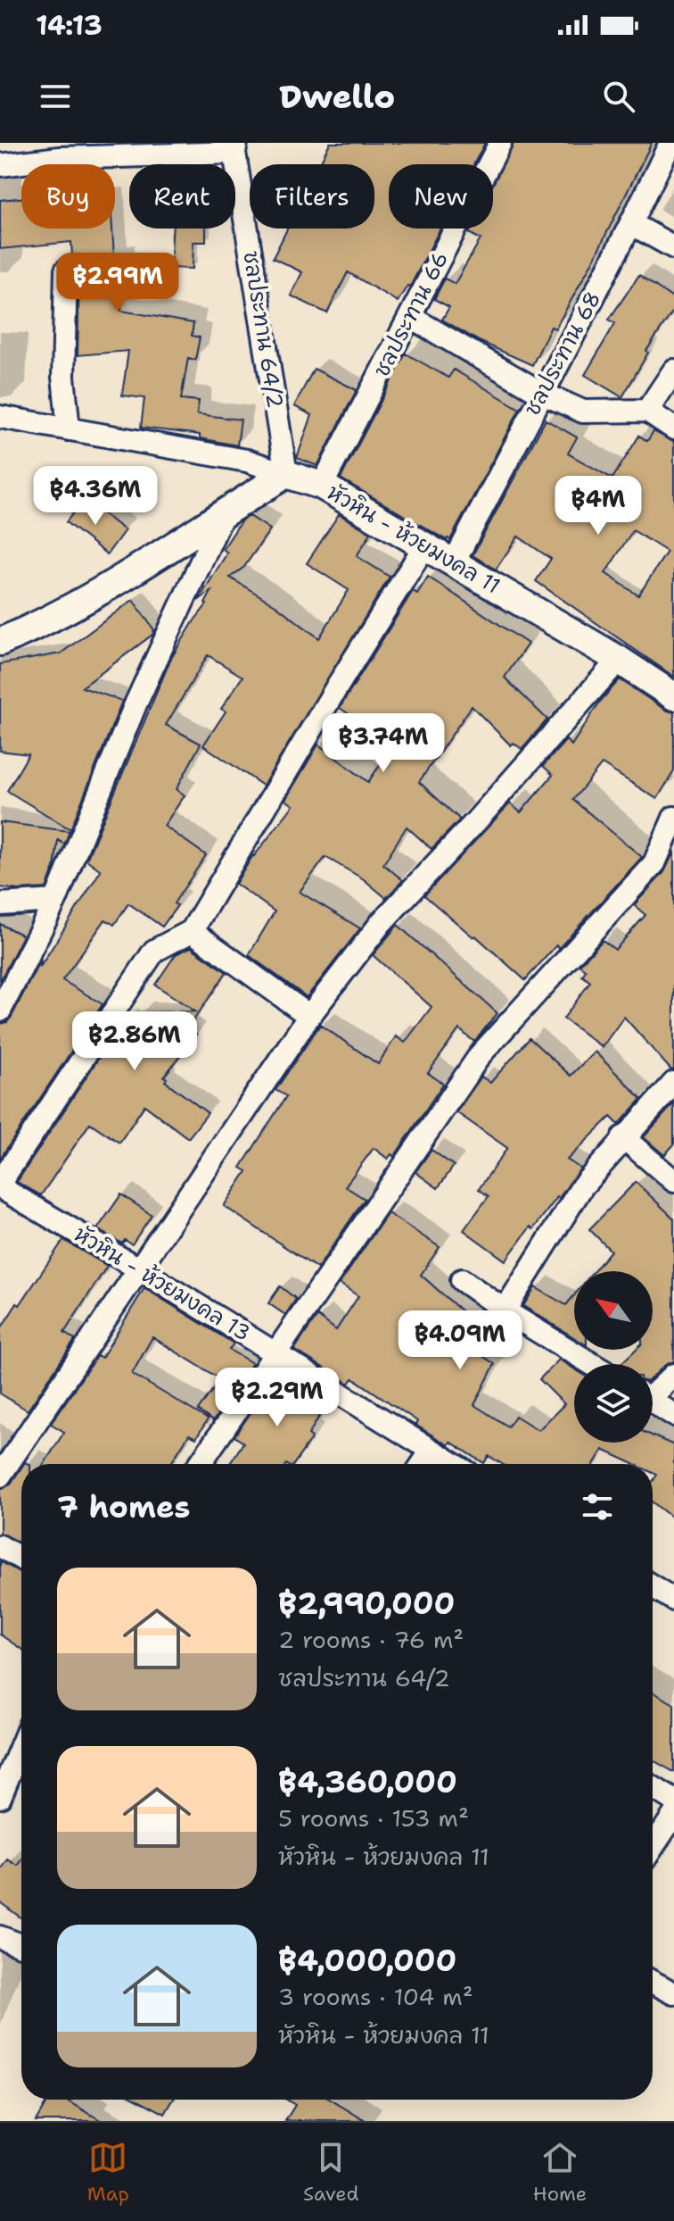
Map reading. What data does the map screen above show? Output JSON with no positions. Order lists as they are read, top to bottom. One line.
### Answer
{"streets":{"street":["ชลประทาน 66","ชลประทาน 64/2","ชลประทาน 68","หัวหิน - ห้วยมงคล 11","หัวหิน - ห้วยมงคล 13"]},"crossings":[["ชลประทาน 66","หัวหิน - ห้วยมงคล 11"],["ชลประทาน 64/2","หัวหิน - ห้วยมงคล 11"],["ชลประทาน 68","หัวหิน - ห้วยมงคล 11"]],"north":"top left","page":{"status":"14:13","header":"Dwello","chip":["Buy","Rent","Filters","New"],"price":["฿2.99M","฿4.36M","฿4M","฿3.74M","฿2.86M","฿4.09M","฿2.29M"],"heading":"7 homes","list":[{"name":"฿2,990,000","note":"2 rooms · 76 m² · ชลประทาน 64/2"},{"name":"฿4,360,000","note":"5 rooms · 153 m² · หัวหิน - ห้วยมงคล 11"},{"name":"฿4,000,000","note":"3 rooms · 104 m² · หัวหิน - ห้วยมงคล 11"}],"tabs":["Map","Saved","Home"]}}
